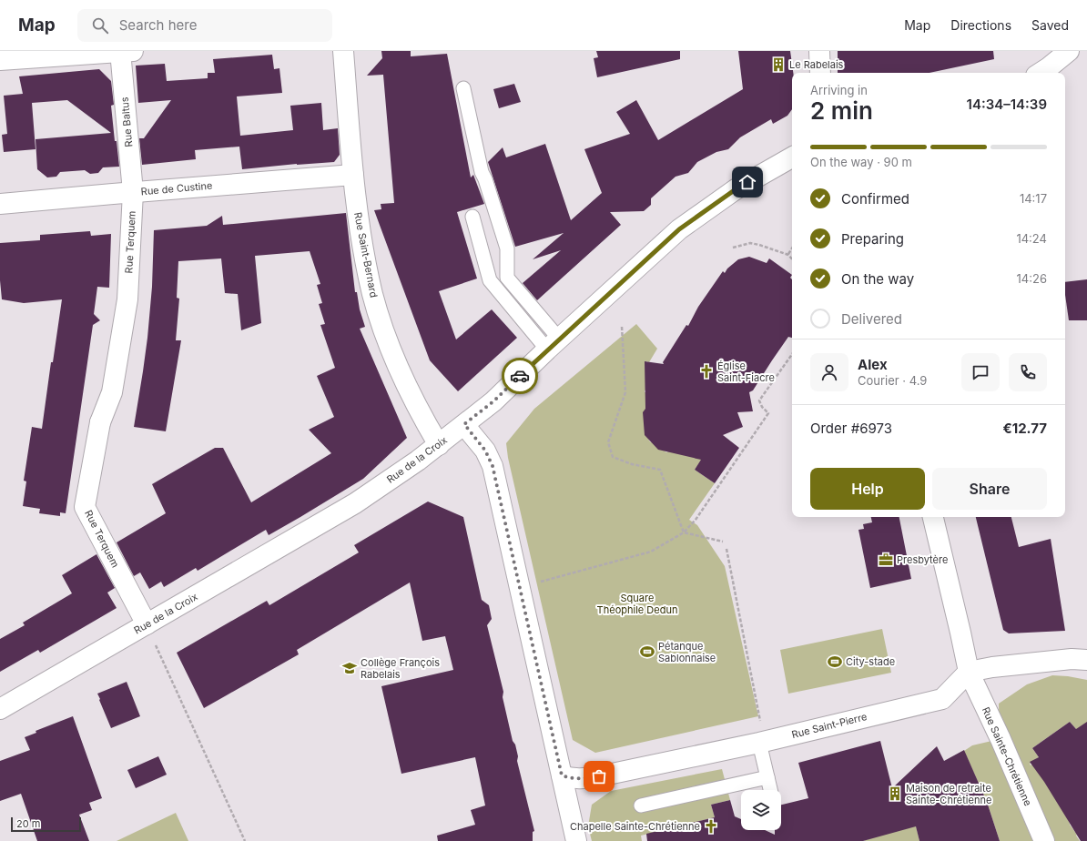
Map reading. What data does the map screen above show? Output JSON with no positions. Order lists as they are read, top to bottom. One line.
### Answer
{"streets":{"street":["Rue Baltus","Rue de Custine","Rue Terquem","Rue Saint-Bernard","Rue de la Croix","Rue Saint-Pierre","Rue Sainte-Chrétienne"]},"crossings":[["Rue Baltus","Rue de Custine"],["Rue Baltus","Rue Terquem"],["Rue de Custine","Rue Terquem"],["Rue de Custine","Rue Saint-Bernard"],["Rue Terquem","Rue de la Croix"],["Rue Saint-Bernard","Rue de la Croix"],["Rue Saint-Pierre","Rue Sainte-Chrétienne"]],"parks":["Square Théophile Dedun"],"places":{"building":["Le Rabelais","Maison de retraite Sainte-Chrétienne"],"church":["Église Saint-Fiacre","Chapelle Sainte-Chrétienne"],"office":["Presbytère"],"sports":["Pétanque Sablonnaise","City-stade"],"school or university":["Collège François Rabelais"]},"scale_bar":"20 m","page":{"header":"Map","search":"Search here","nav":["Map","Directions","Saved"],"heading":["2 min","Arriving in","14:34–14:39"],"panel":["Alex","Courier · 4.9","Order #6973","€12.77"],"bar":"On the way · 90 m","list":[["Confirmed","14:17"],["Preparing","14:24"],["On the way","14:26"],"Delivered"],"buttons":["Help","Share"],"scale":"20 m"}}
